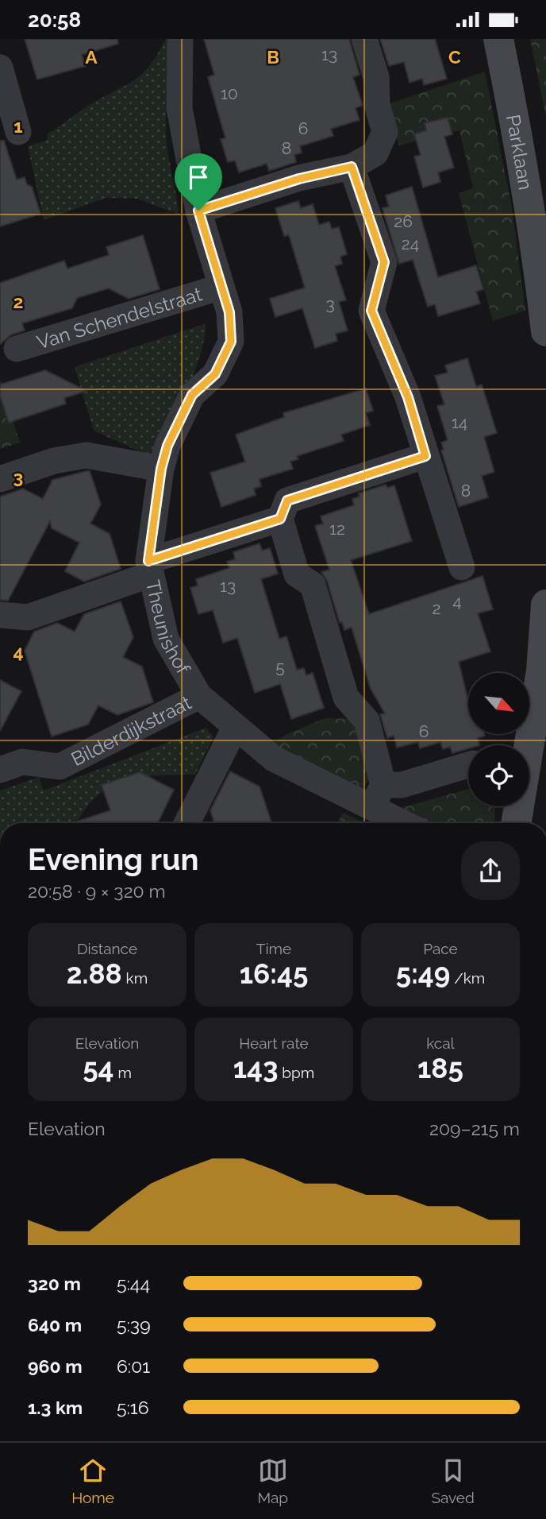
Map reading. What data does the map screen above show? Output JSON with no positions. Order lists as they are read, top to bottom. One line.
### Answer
{"streets":{"street":["Parklaan","Van Schendelstraat","Theunishof","Bilderdijkstraat"]},"crossings":[["Van Schendelstraat","Theunishof"],["Theunishof","Bilderdijkstraat"]],"house_numbers":["13","10","6","8","26","24","3","14","8","12","13","4","2","5","6"],"north":"bottom right","page":{"status":"20:58","heading":["Evening run","20:58 · 9 × 320 m"],"stats":[["Distance","2.88 km"],["Time","16:45"],["Pace","5:49 /km"],["Elevation","54 m"],["Heart rate","143 bpm"],["kcal","185"]],"chart":["Elevation","209–215 m"],"list":[{"name":"320 m","note":"5:44"},{"name":"640 m","note":"5:39"},{"name":"960 m","note":"6:01"},{"name":"1.3 km","note":"5:16"}],"tabs":["Home","Map","Saved"]},"grid":{"columns":["A","B","C"],"rows":["1","2","3","4"]}}
